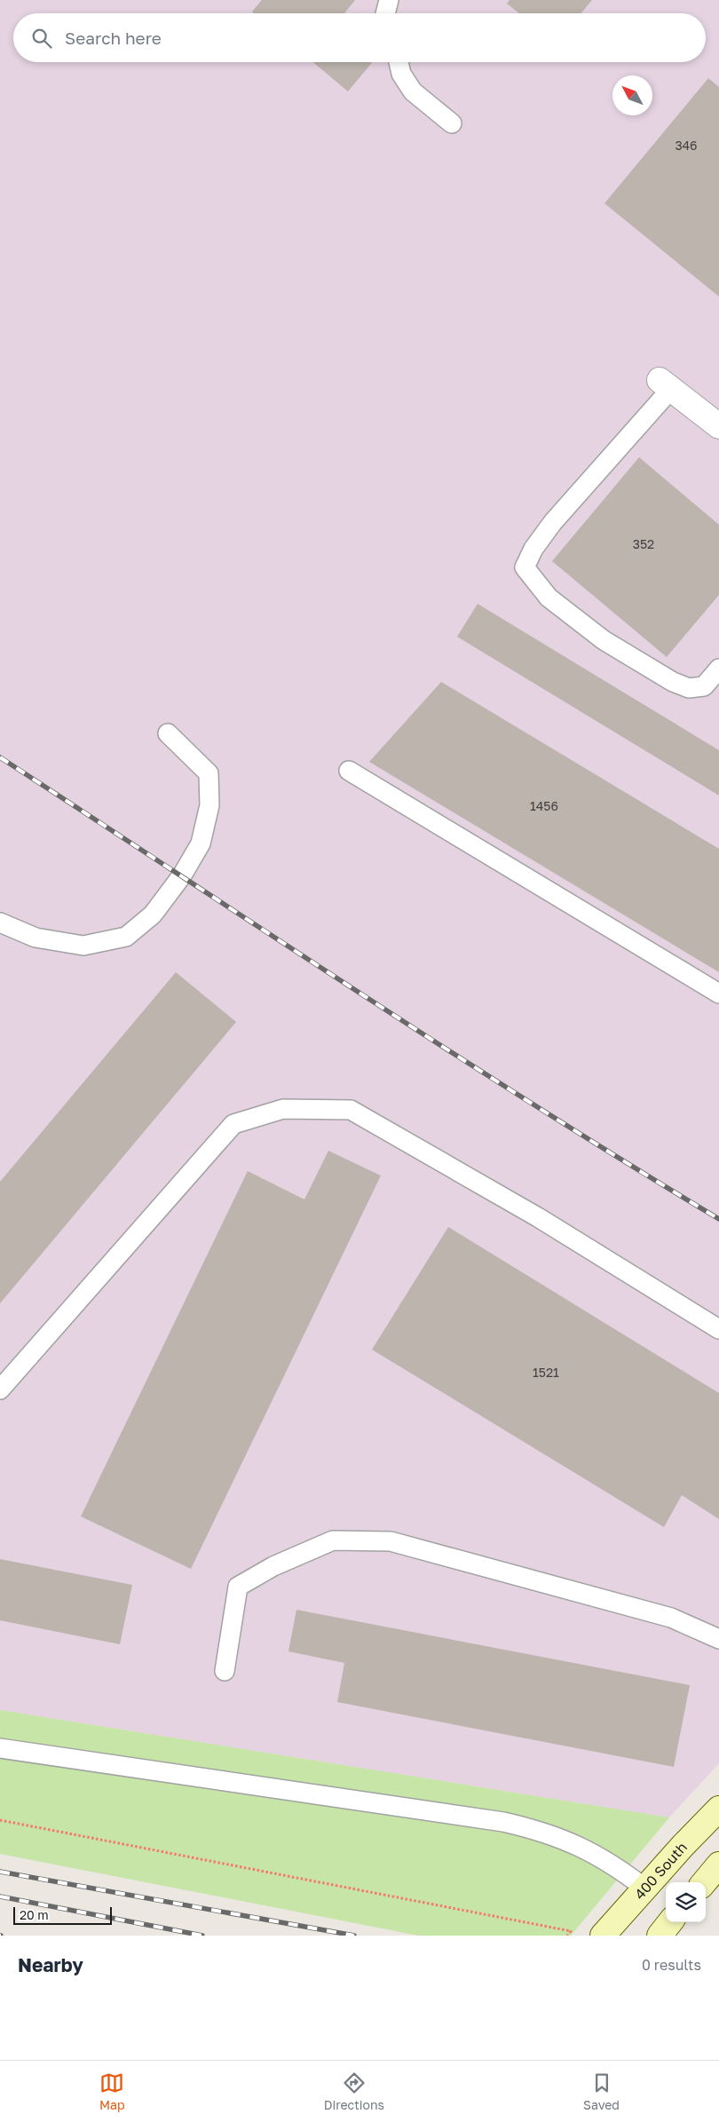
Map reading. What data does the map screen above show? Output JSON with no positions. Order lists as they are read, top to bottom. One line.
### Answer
{"streets":{"street":["400 South"]},"house_numbers":["346","352","1456","1521"],"scale_bar":"20 m","north":"top left","page":{"search":"Search here","scale":"20 m","heading":["Nearby","0 results"],"nav":["Map","Directions","Saved"]}}
